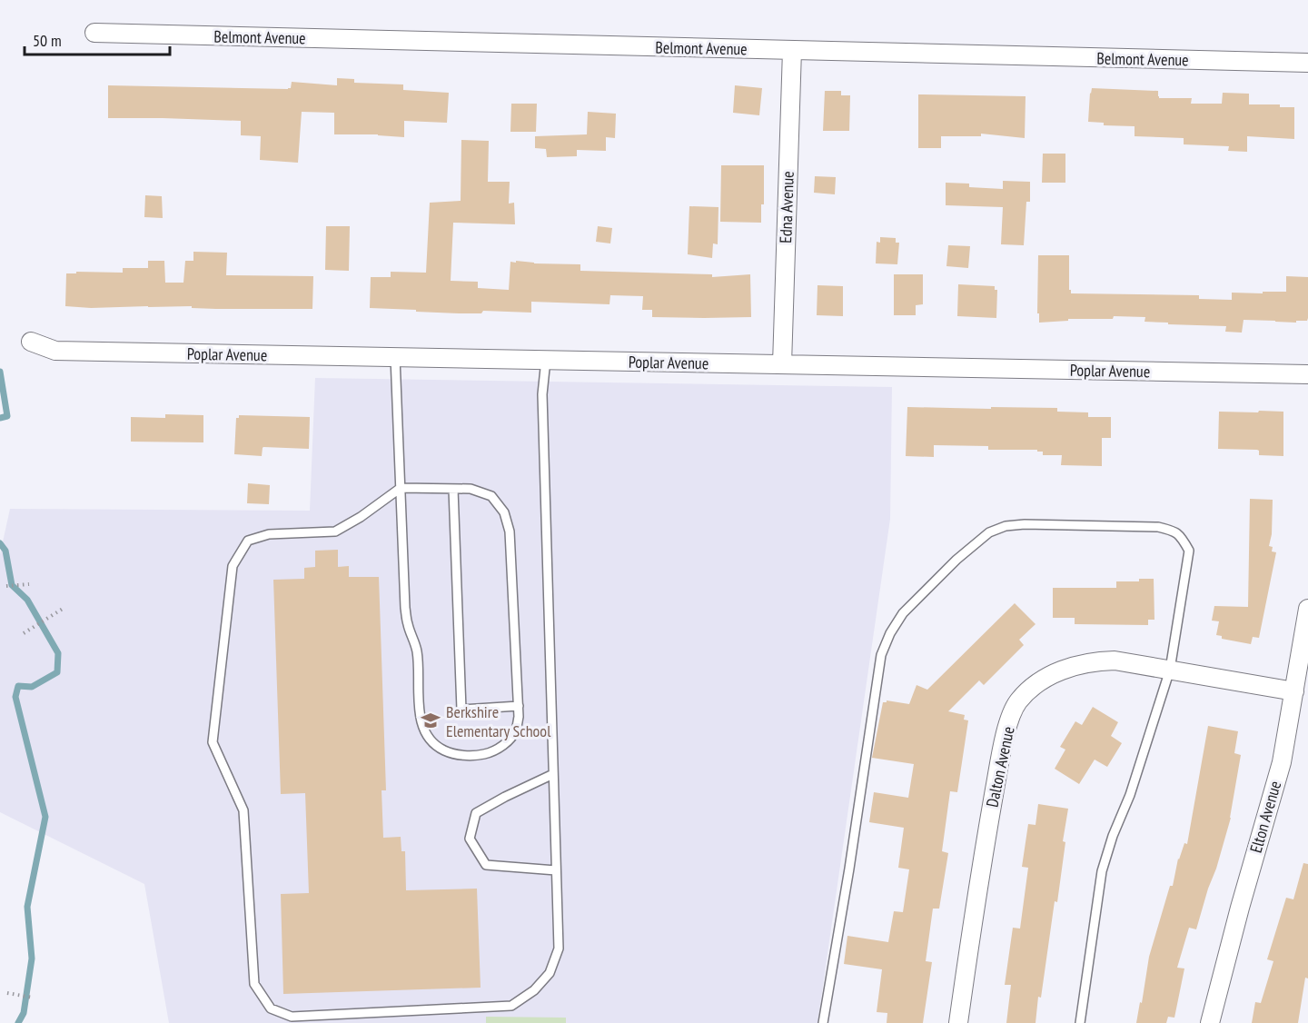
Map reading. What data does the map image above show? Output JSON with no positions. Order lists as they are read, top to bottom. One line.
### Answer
{"streets":{"street":["Belmont Avenue","Edna Avenue","Poplar Avenue","Dalton Avenue","Elton Avenue"]},"crossings":[["Belmont Avenue","Edna Avenue"],["Edna Avenue","Poplar Avenue"],["Dalton Avenue","Elton Avenue"]],"places":{"school or university":["Berkshire Elementary School"]},"scale_bar":"50 m"}
